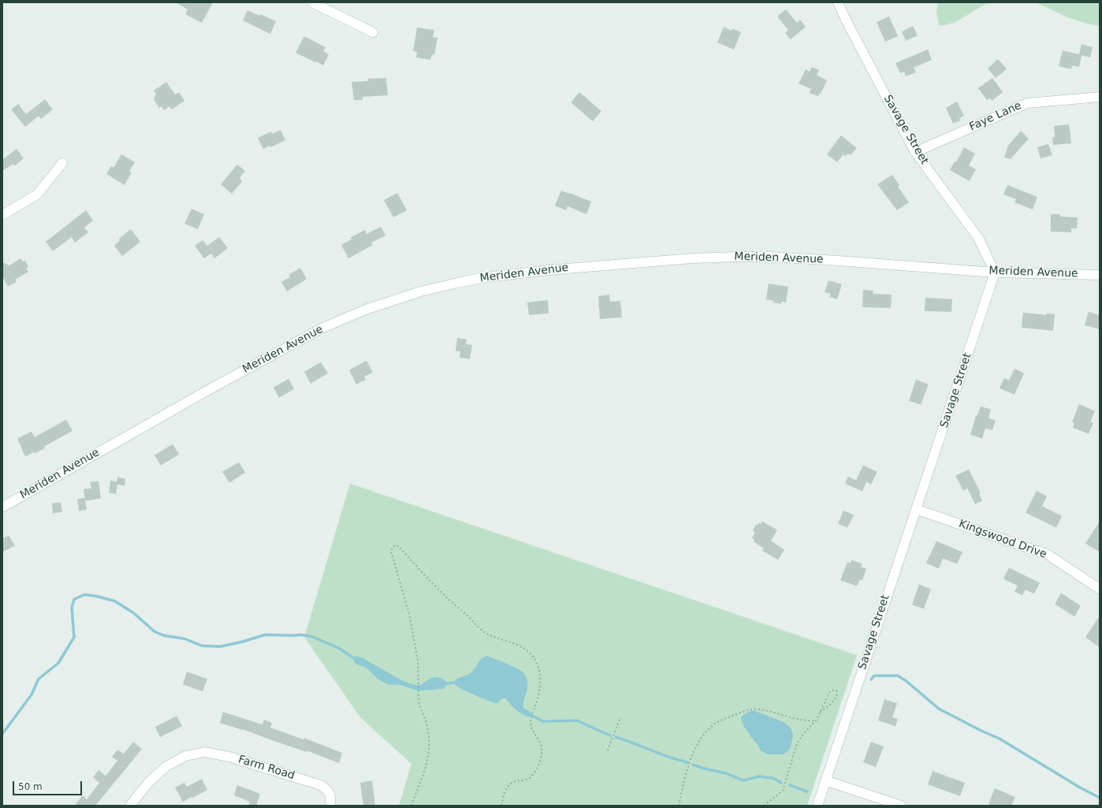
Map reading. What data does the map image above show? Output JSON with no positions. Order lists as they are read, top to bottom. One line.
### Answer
{"streets":{"street":["Faye Lane","Savage Street","Meriden Avenue","Kingswood Drive","Farm Road"]},"crossings":[["Faye Lane","Savage Street"],["Savage Street","Meriden Avenue"],["Savage Street","Kingswood Drive"]],"scale_bar":"50 m"}
